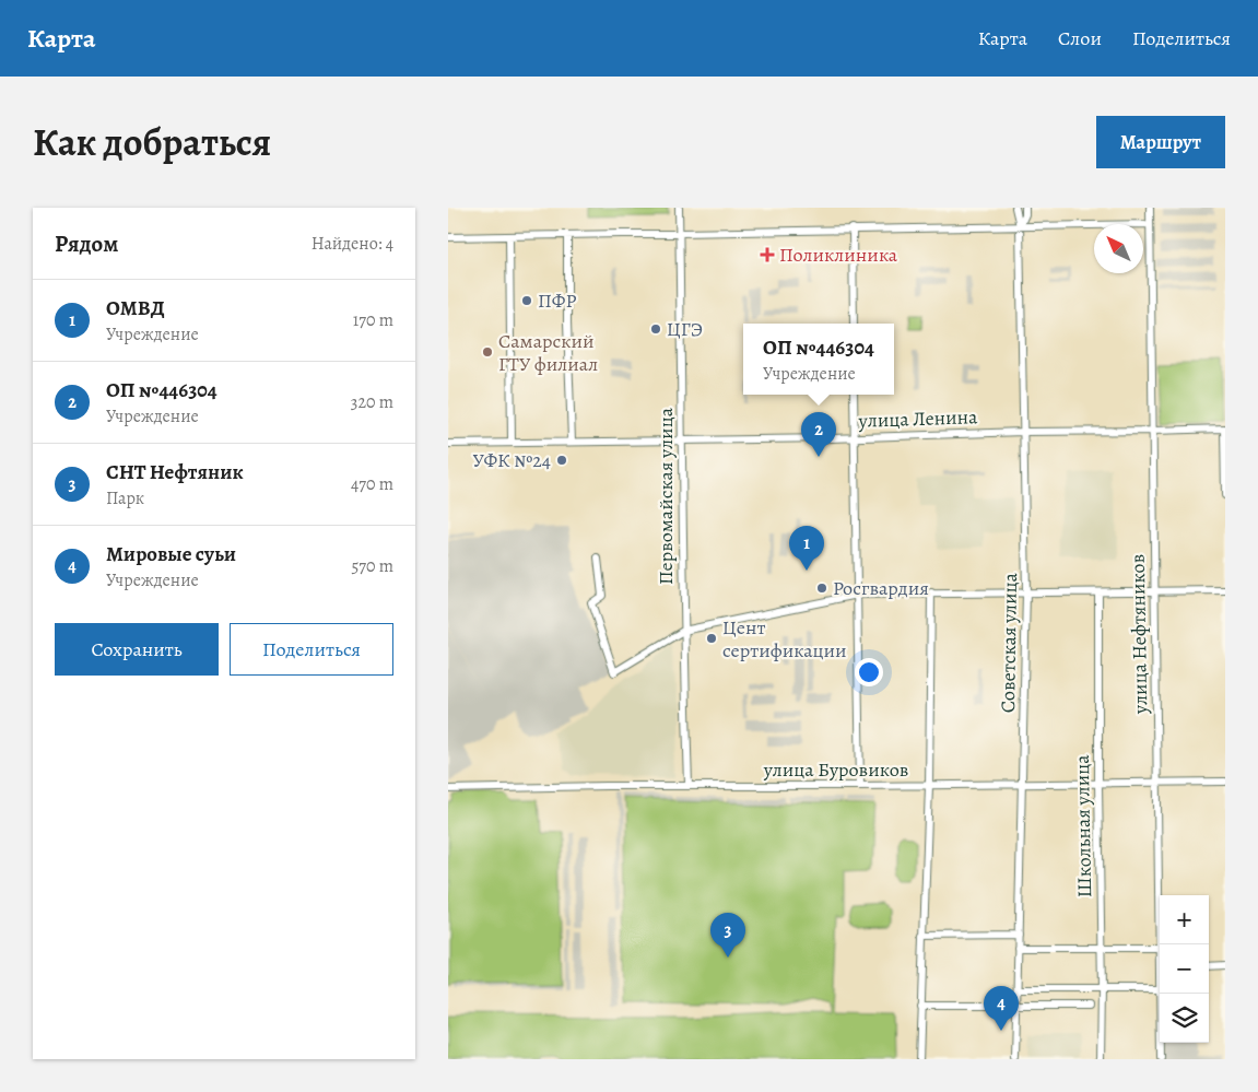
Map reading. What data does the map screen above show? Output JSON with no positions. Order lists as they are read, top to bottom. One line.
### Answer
{"streets":{"street":["улица Ленина","Первомайская улица","улица Нефтяников","Советская улица","улица Буровиков","Школьная улица"]},"crossings":[["улица Ленина","Первомайская улица"],["улица Ленина","улица Нефтяников"],["улица Ленина","Советская улица"],["Первомайская улица","улица Буровиков"],["улица Нефтяников","улица Буровиков"],["Советская улица","улица Буровиков"],["улица Буровиков","Школьная улица"]],"places":{"health":["Поликлиника"],"other":["ПФР","ЦГЭ","Самарский ГТУ филиал","УФК №24","Росгвардия","Цент сертификации"]},"north":"top left","page":{"header":"Карта","nav":["Карта","Слои","Поделиться"],"title":"Как добраться","buttons":["Маршрут",["Сохранить","Поделиться"]],"heading":["Рядом","Найдено: 4"],"list":[{"mark":"1","name":"ОМВД","note":"Учреждение","value":"170 m"},{"mark":"2","name":"ОП №446304","note":"Учреждение","value":"320 m"},{"mark":"3","name":"СНТ Нефтяник","note":"Парк","value":"470 m"},{"mark":"4","name":"Мировые суьи","note":"Учреждение","value":"570 m"}],"popup":["ОП №446304","Учреждение"],"pins":["2","1","3","4"],"map_buttons":["+","−"]}}
